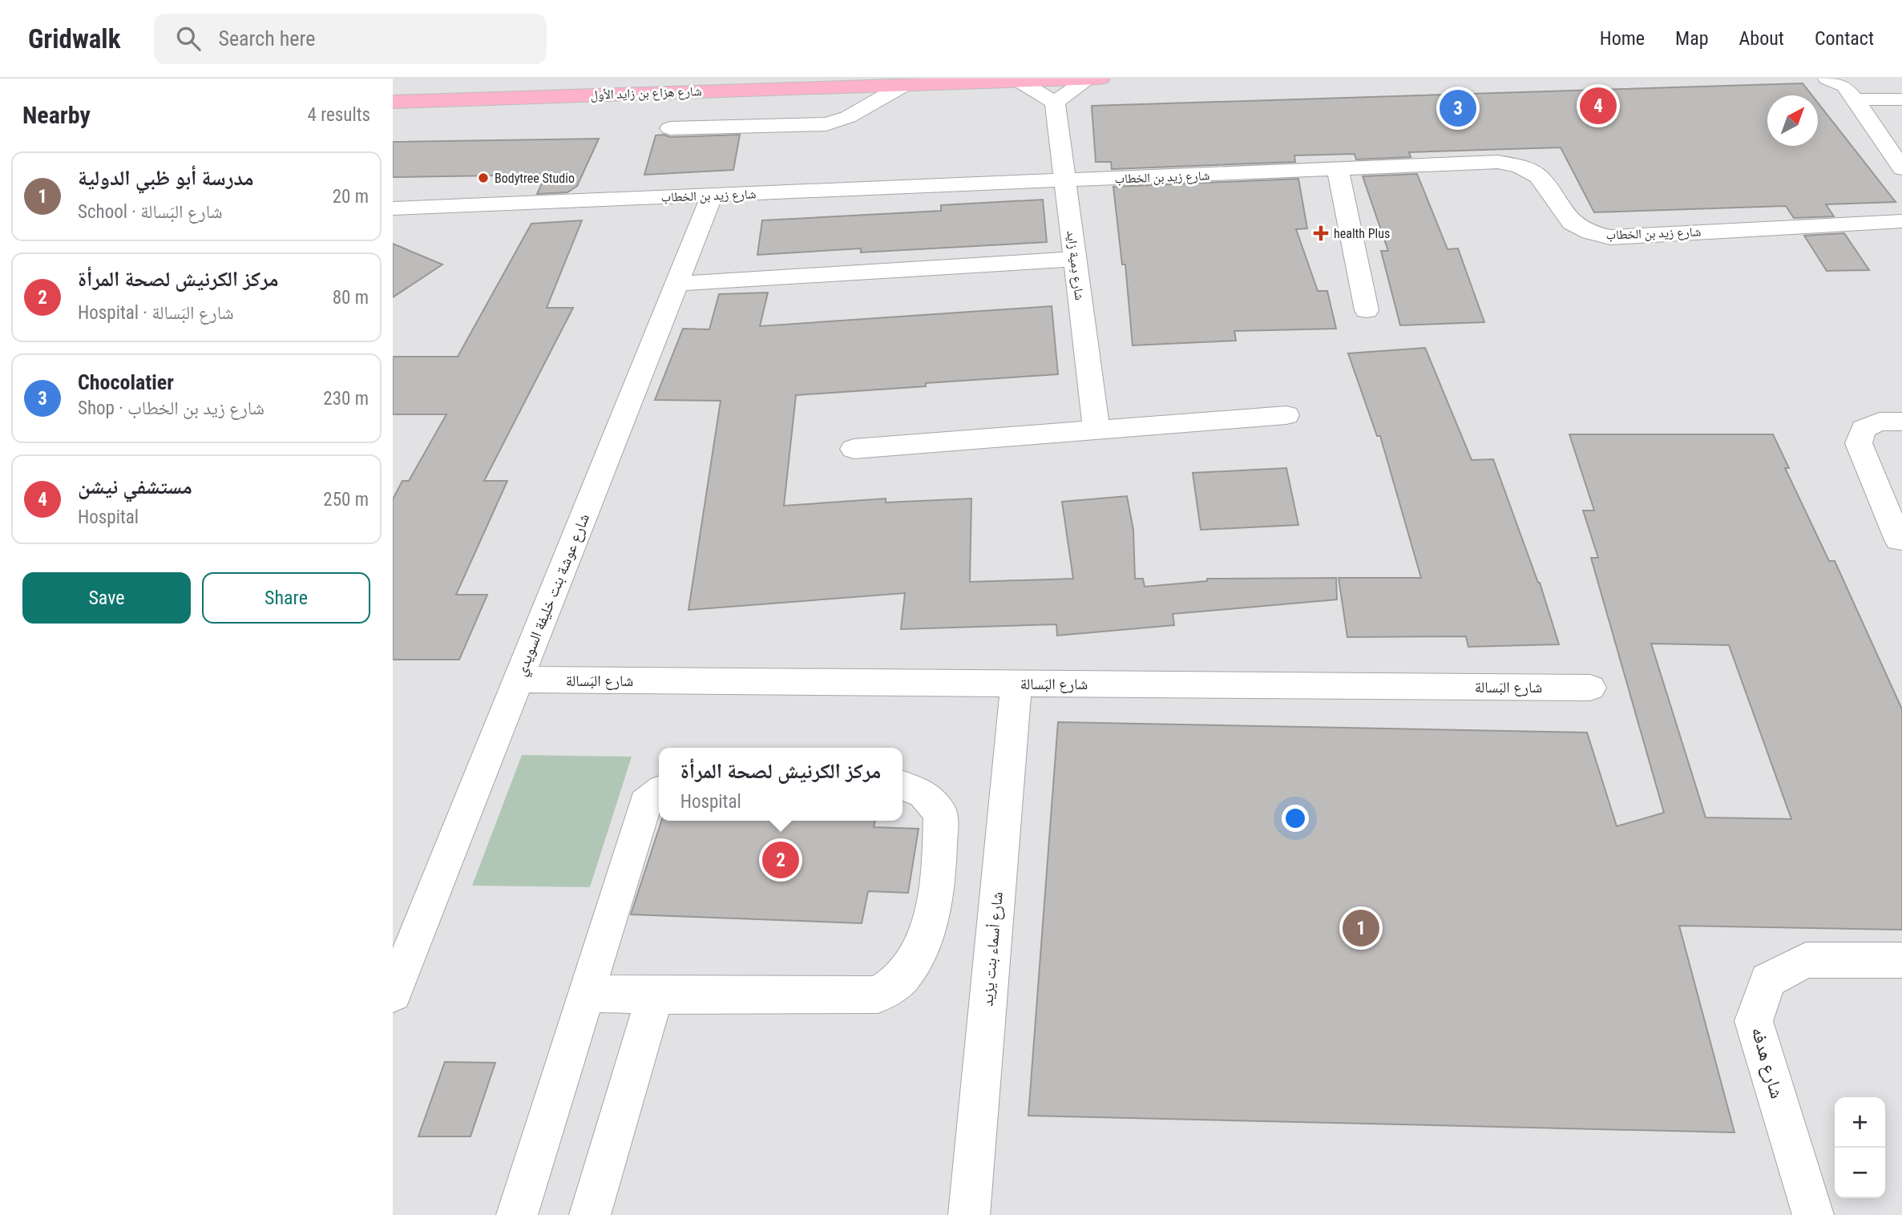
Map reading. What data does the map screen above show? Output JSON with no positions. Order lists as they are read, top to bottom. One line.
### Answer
{"streets":{"main road":["شارع هزاع بن زايد الأول"],"street":["شارع زيد بن الخطاب","شارع دِمية زايد","شارع عوشة بنت خليفة السويدي","شارع البَسالة","شارع أسماء بنت يزيد","شارع هدفه"]},"crossings":[["شارع زيد بن الخطاب","شارع دِمية زايد"],["شارع زيد بن الخطاب","شارع عوشة بنت خليفة السويدي"],["شارع عوشة بنت خليفة السويدي","شارع البَسالة"],["شارع البَسالة","شارع أسماء بنت يزيد"]],"places":{"other":["Bodytree Studio"],"health":["health Plus"]},"north":"top right","page":{"header":"Gridwalk","search":"Search here","nav":["Home","Map","About","Contact"],"heading":["Nearby","4 results"],"pins":["4","3","2","1"],"list":[{"mark":"1","name":"مدرسة أبو ظبي الدولية","note":"School · شارع البَسالة","value":"20 m"},{"mark":"2","name":"مركز الكرنيش لصحة المرأة","note":"Hospital · شارع البَسالة","value":"80 m"},{"mark":"3","name":"Chocolatier","note":"Shop · شارع زيد بن الخطاب","value":"230 m"},{"mark":"4","name":"مستشفي نيشن","note":"Hospital","value":"250 m"}],"buttons":["Save","Share"],"popup":["مركز الكرنيش لصحة المرأة","Hospital"],"map_buttons":["+","−"]}}
